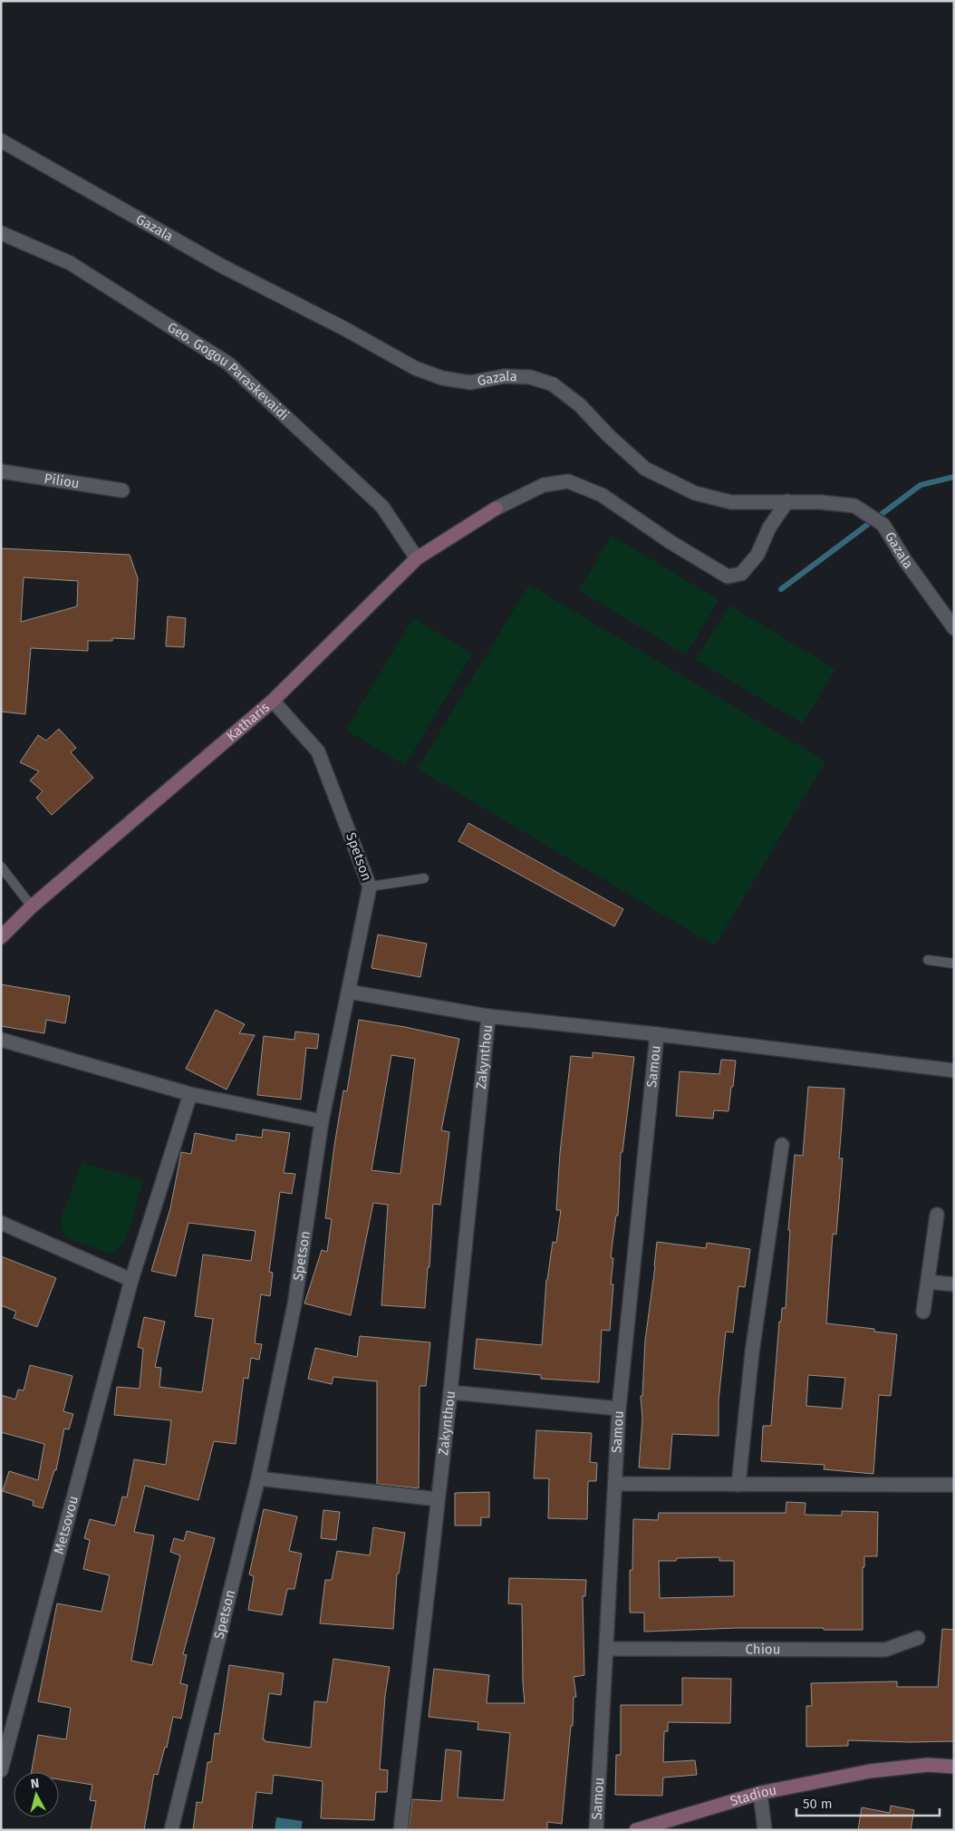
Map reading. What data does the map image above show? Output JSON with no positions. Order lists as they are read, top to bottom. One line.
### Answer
{"streets":{"street":["Gazala","Geo. Gogou Paraskevaidi","Piliou","Katharis","Spetson","Zakynthou","Samou","Metsovou","Chiou","Stadiou"]},"crossings":[["Gazala","Katharis"],["Geo. Gogou Paraskevaidi","Katharis"],["Katharis","Spetson"],["Samou","Chiou"]],"scale_bar":"50 m","north":"top"}
